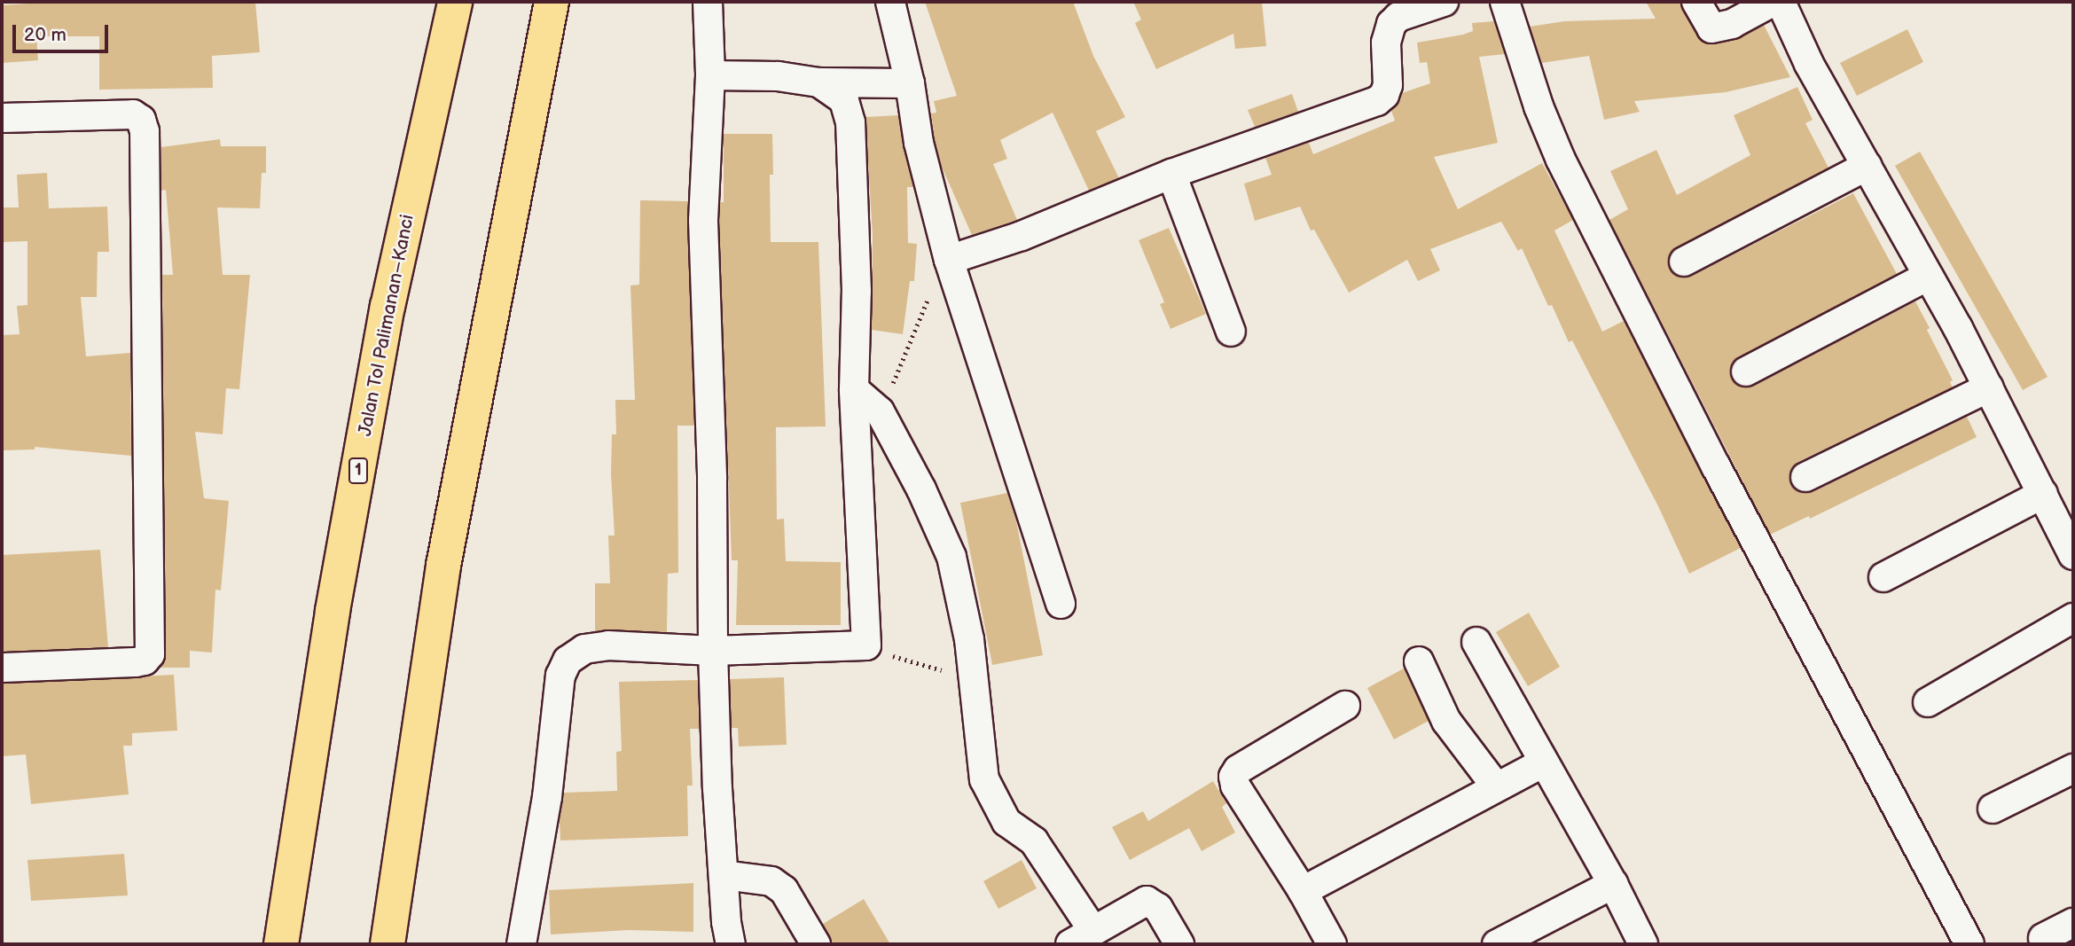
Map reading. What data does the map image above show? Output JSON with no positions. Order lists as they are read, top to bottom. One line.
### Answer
{"streets":{"highway":["Jalan Tol Palimanan–Kanci","1"]},"scale_bar":"20 m"}
